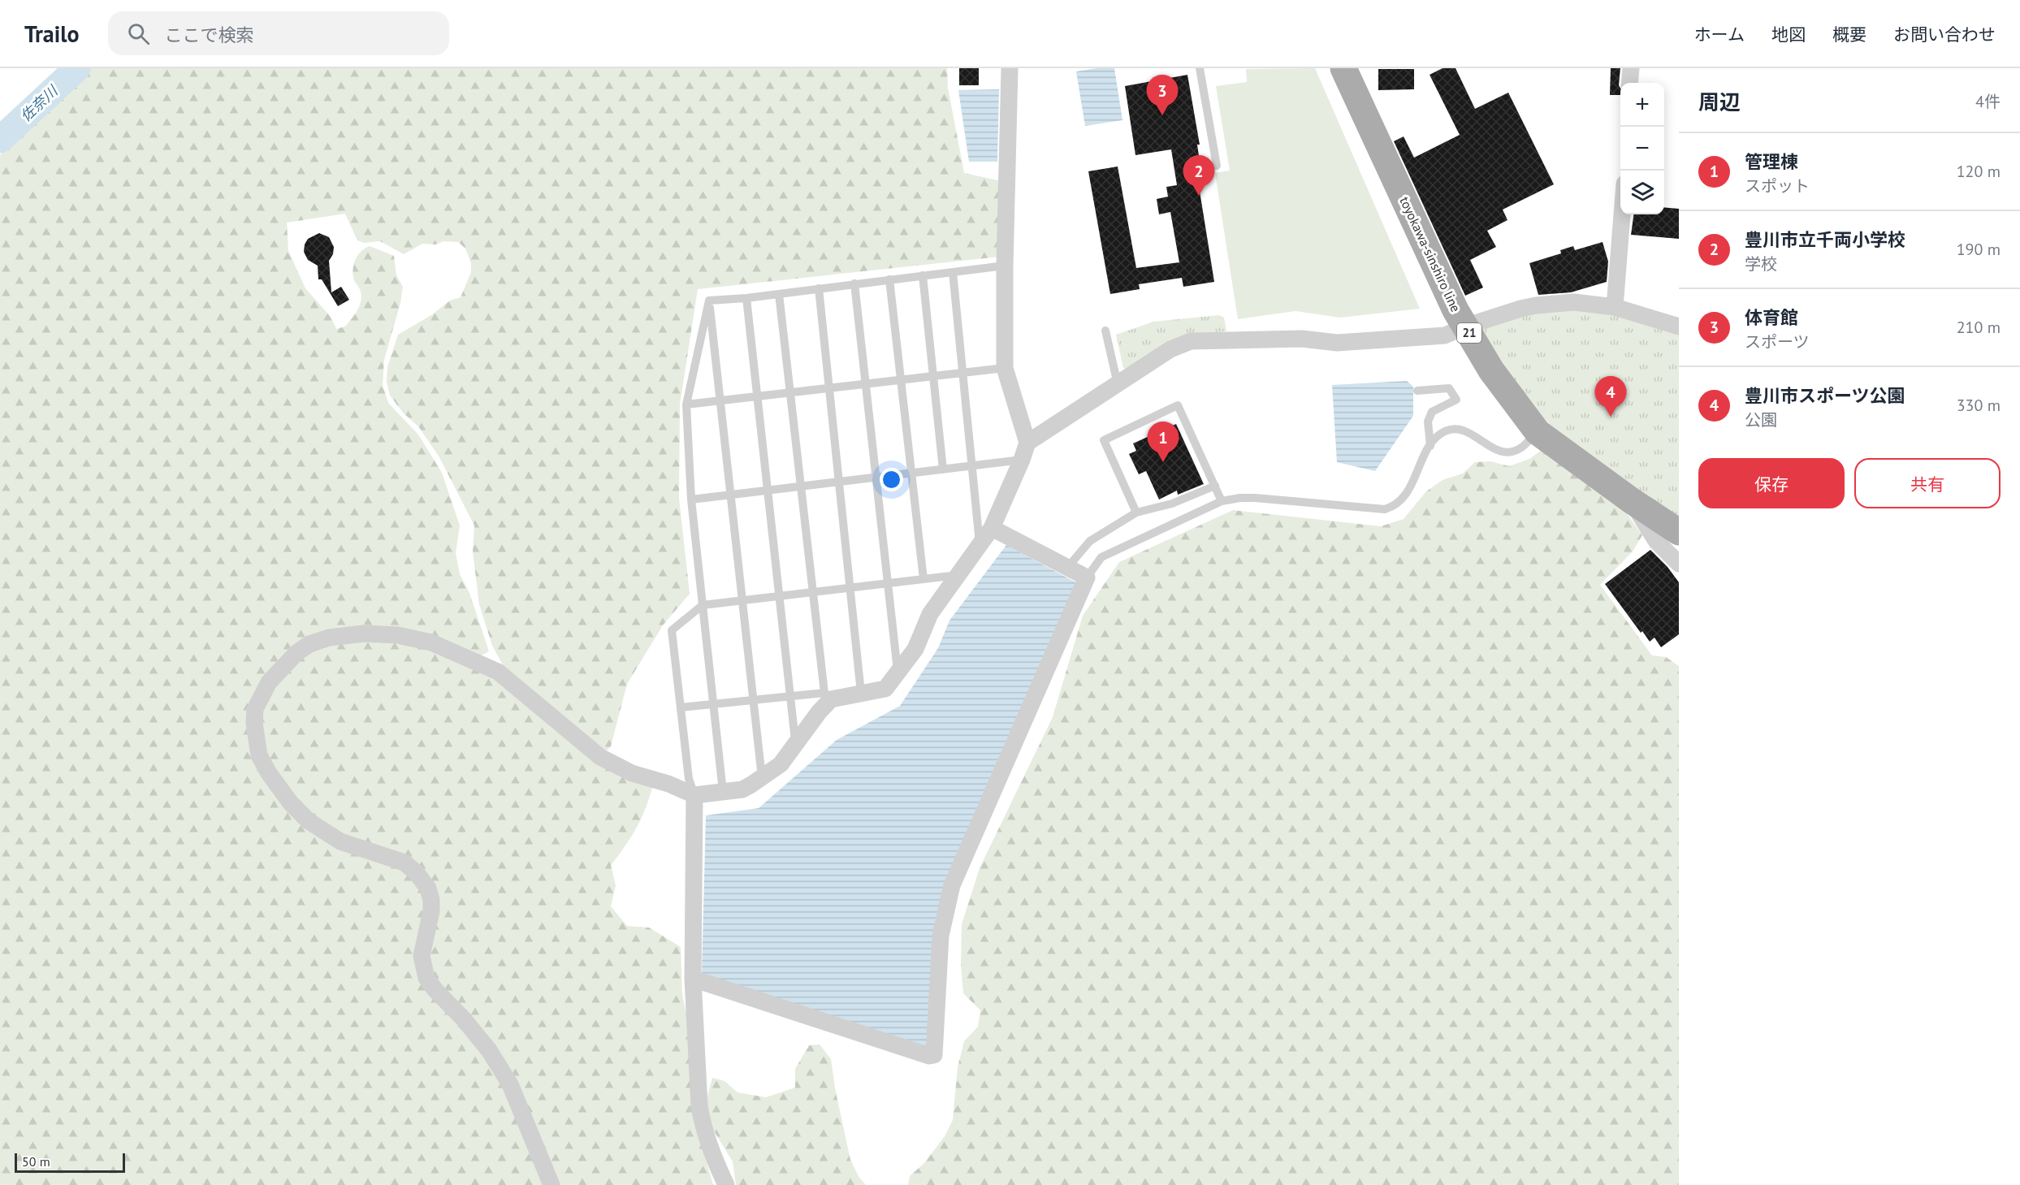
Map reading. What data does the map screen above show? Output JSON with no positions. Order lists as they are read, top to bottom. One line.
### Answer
{"streets":{"main road":["toyokawa-sinshiro line","21"]},"water":["佐奈川"],"scale_bar":"50 m","page":{"header":"Trailo","search":"ここで検索","nav":["ホーム","地図","概要","お問い合わせ"],"heading":["周辺","4件"],"pins":["3","2","4","1"],"map_buttons":["+","−"],"list":[{"mark":"1","name":"管理棟","note":"スポット","value":"120 m"},{"mark":"2","name":"豊川市立千両小学校","note":"学校","value":"190 m"},{"mark":"3","name":"体育館","note":"スポーツ","value":"210 m"},{"mark":"4","name":"豊川市スポーツ公園","note":"公園","value":"330 m"}],"buttons":["保存","共有"],"scale":"50 m"}}
